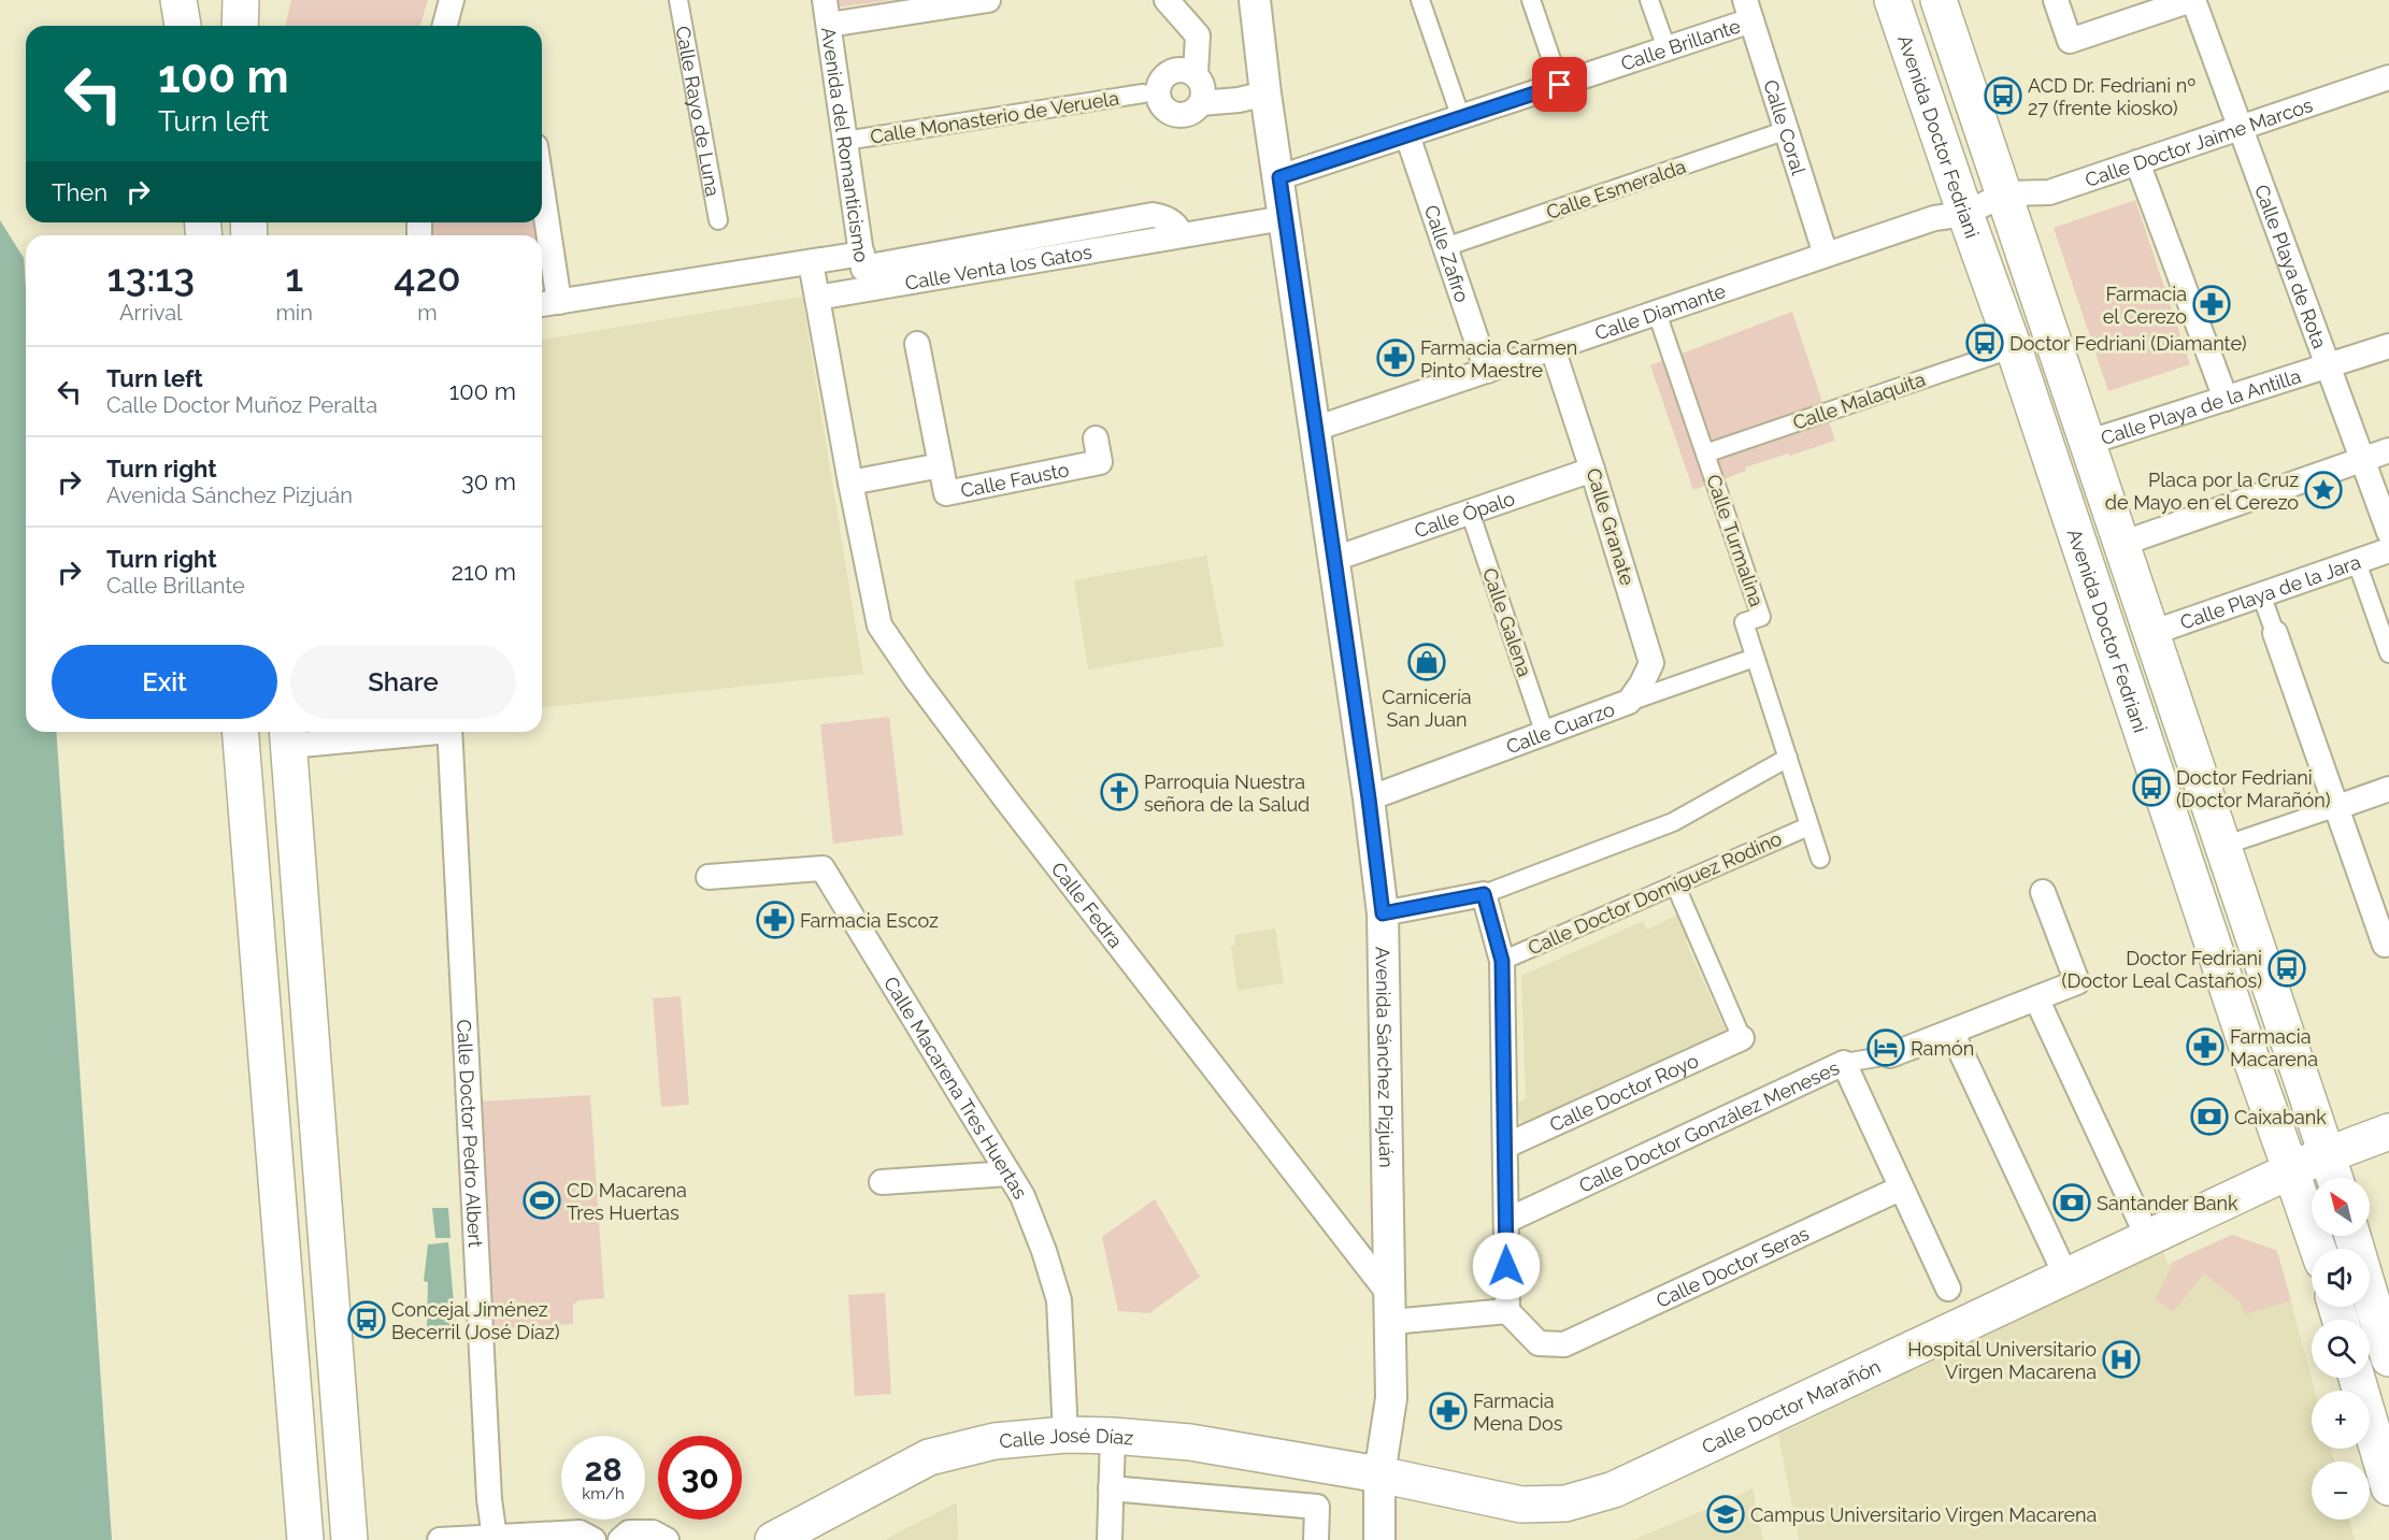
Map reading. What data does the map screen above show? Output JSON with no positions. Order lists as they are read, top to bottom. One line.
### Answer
{"streets":{"main road":["Avenida Doctor Fedriani","Calle Doctor Marañón","Calle José Díaz"],"street":["Calle Brillante","Calle Rayo de Luna","Calle Monasterio de Veruela","Calle Coral","Calle Doctor Jaime Marcos","Avenida del Romanticismo","Calle Esmeralda","Calle Zafiro","Calle Playa de Rota","Calle Venta los Gatos","Calle Diamante","Calle Malaquita","Calle Playa de la Antilla","Calle Fausto","Calle Ópalo","Calle Granate","Calle Turmalina","Calle Playa de la Jara","Calle Galena","Calle Cuarzo","Calle Doctor Domíguez Rodino","Calle Fedra","Avenida Sánchez Pizjuán","Calle Macarena Tres Huertas","Calle Doctor Royo","Calle Doctor González Meneses","Calle Doctor Pedro Albert","Calle Doctor Seras"]},"crossings":[["Calle Brillante","Calle Coral"],["Calle Brillante","Calle Zafiro"],["Calle Brillante","Avenida Sánchez Pizjuán"],["Calle Monasterio de Veruela","Avenida del Romanticismo"],["Calle Coral","Calle Esmeralda"],["Calle Coral","Calle Diamante"],["Avenida Doctor Fedriani","Calle Doctor Jaime Marcos"],["Avenida Doctor Fedriani","Calle Diamante"],["Avenida Doctor Fedriani","Calle Malaquita"],["Avenida Doctor Fedriani","Calle Playa de la Antilla"],["Avenida Doctor Fedriani","Calle Playa de la Jara"],["Avenida Doctor Fedriani","Calle Doctor Marañón"],["Calle Doctor Jaime Marcos","Calle Playa de Rota"],["Calle Doctor Jaime Marcos","Calle Diamante"],["Avenida del Romanticismo","Calle Venta los Gatos"],["Calle Esmeralda","Calle Zafiro"],["Calle Zafiro","Calle Diamante"],["Calle Playa de Rota","Calle Playa de la Antilla"],["Calle Venta los Gatos","Avenida Sánchez Pizjuán"],["Calle Diamante","Calle Granate"],["Calle Diamante","Calle Turmalina"],["Calle Diamante","Avenida Sánchez Pizjuán"],["Calle Malaquita","Calle Turmalina"],["Calle Fausto","Calle Fedra"],["Calle Ópalo","Calle Granate"],["Calle Ópalo","Calle Galena"],["Calle Ópalo","Avenida Sánchez Pizjuán"],["Calle Granate","Calle Cuarzo"],["Calle Turmalina","Calle Cuarzo"],["Calle Turmalina","Calle Doctor Domíguez Rodino"],["Calle Galena","Calle Cuarzo"],["Calle Cuarzo","Avenida Sánchez Pizjuán"],["Calle Fedra","Avenida Sánchez Pizjuán"],["Avenida Sánchez Pizjuán","Calle Doctor Marañón"],["Avenida Sánchez Pizjuán","Calle José Díaz"],["Calle Macarena Tres Huertas","Calle José Díaz"],["Calle Doctor Marañón","Calle José Díaz"]],"places":{"bus stop":["ACD Dr. Fedriani nº 27 (frente kiosko)","Doctor Fedriani (Diamante)","Doctor Fedriani (Doctor Marañón)","Doctor Fedriani (Doctor Leal Castaños)","Concejal Jiménez Becerril (José Díaz)"],"pharmacy":["Farmacia el Cerezo","Farmacia Carmen Pinto Maestre","Farmacia Escoz","Farmacia Macarena","Farmacia Mena Dos"],"place":["Placa por la Cruz de Mayo en el Cerezo"],"shop":["Carnicería San Juan"],"church":["Parroquia Nuestra señora de la Salud"],"hotel":["Ramón"],"bank":["Caixabank","Santander Bank"],"sports":["CD Macarena Tres Huertas"],"hospital":["Hospital Universitario Virgen Macarena"],"school or university":["Campus Universitario Virgen Macarena"]},"north":"top left","page":{"turn":["100 m","Turn left"],"then":"Then","eta":["13:13","Arrival","1","min","420","m"],"list":[{"name":"Turn left","note":"Calle Doctor Muñoz Peralta","value":"100 m"},{"name":"Turn right","note":"Avenida Sánchez Pizjuán","value":"30 m"},{"name":"Turn right","note":"Calle Brillante","value":"210 m"}],"buttons":["Exit","Share"],"map_buttons":["+","−"],"speed":"28 km/h","limit":"30"}}
